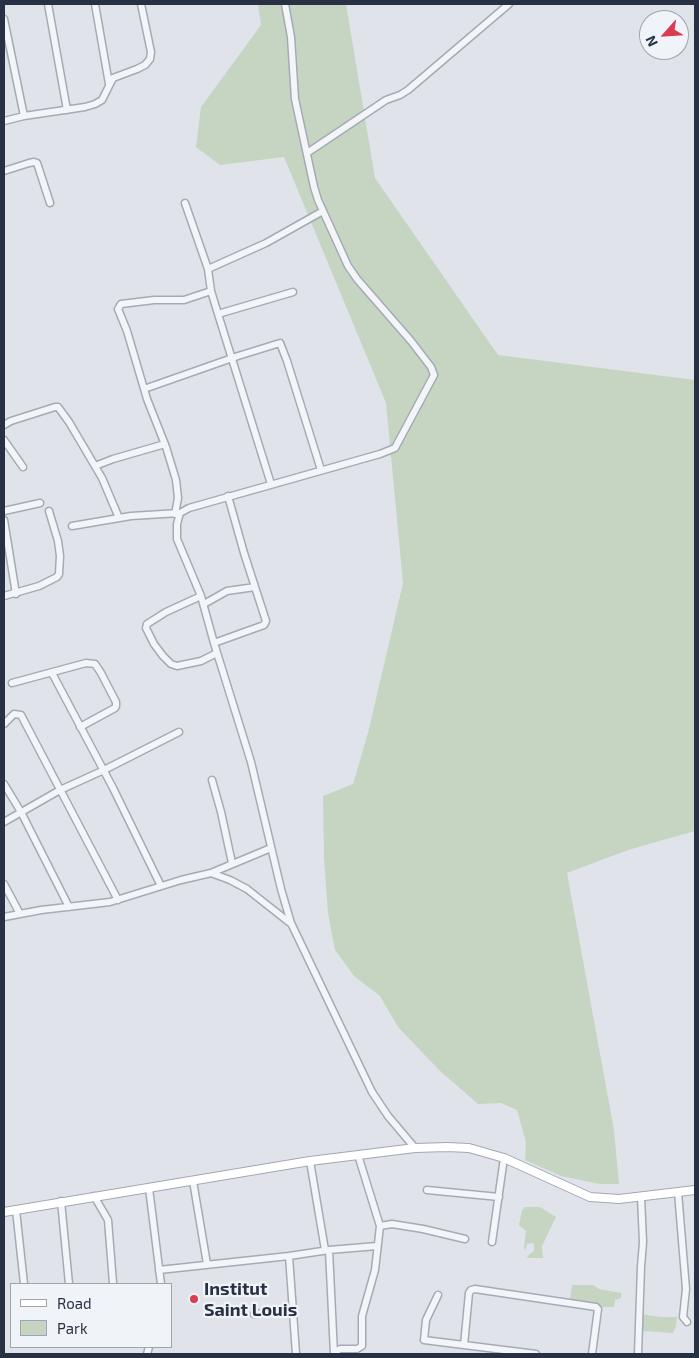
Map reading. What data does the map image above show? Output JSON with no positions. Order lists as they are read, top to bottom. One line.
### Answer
{"places":["Institut Saint Louis"],"legend":["Road","Park"],"north":"bottom left"}
